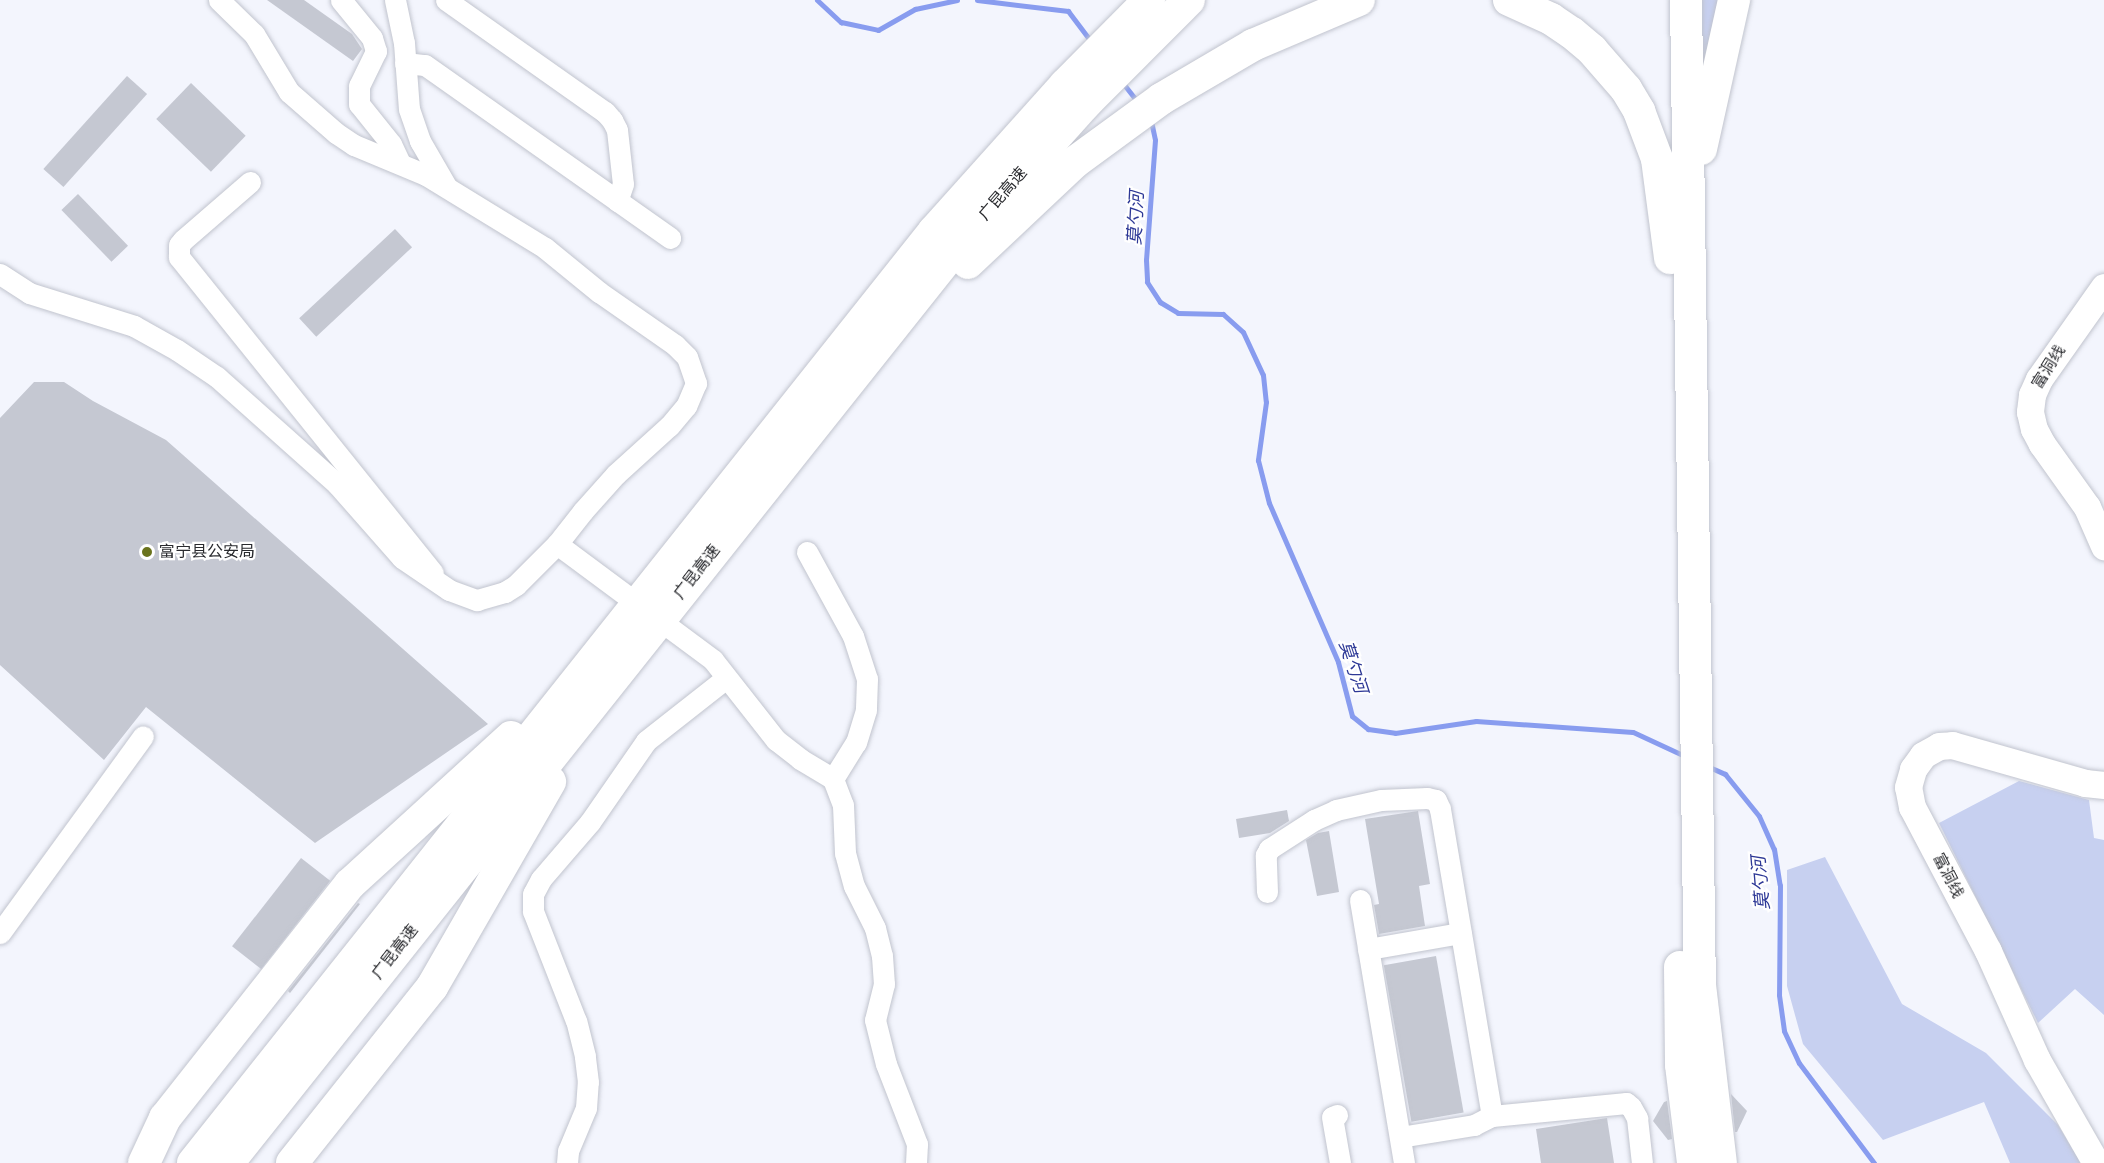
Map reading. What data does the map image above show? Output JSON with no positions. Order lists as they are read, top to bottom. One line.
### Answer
{"streets":{"highway":["广昆高速"],"main road":["富洞线"]},"water":["莫勺河"],"places":["富宁县公安局"]}
